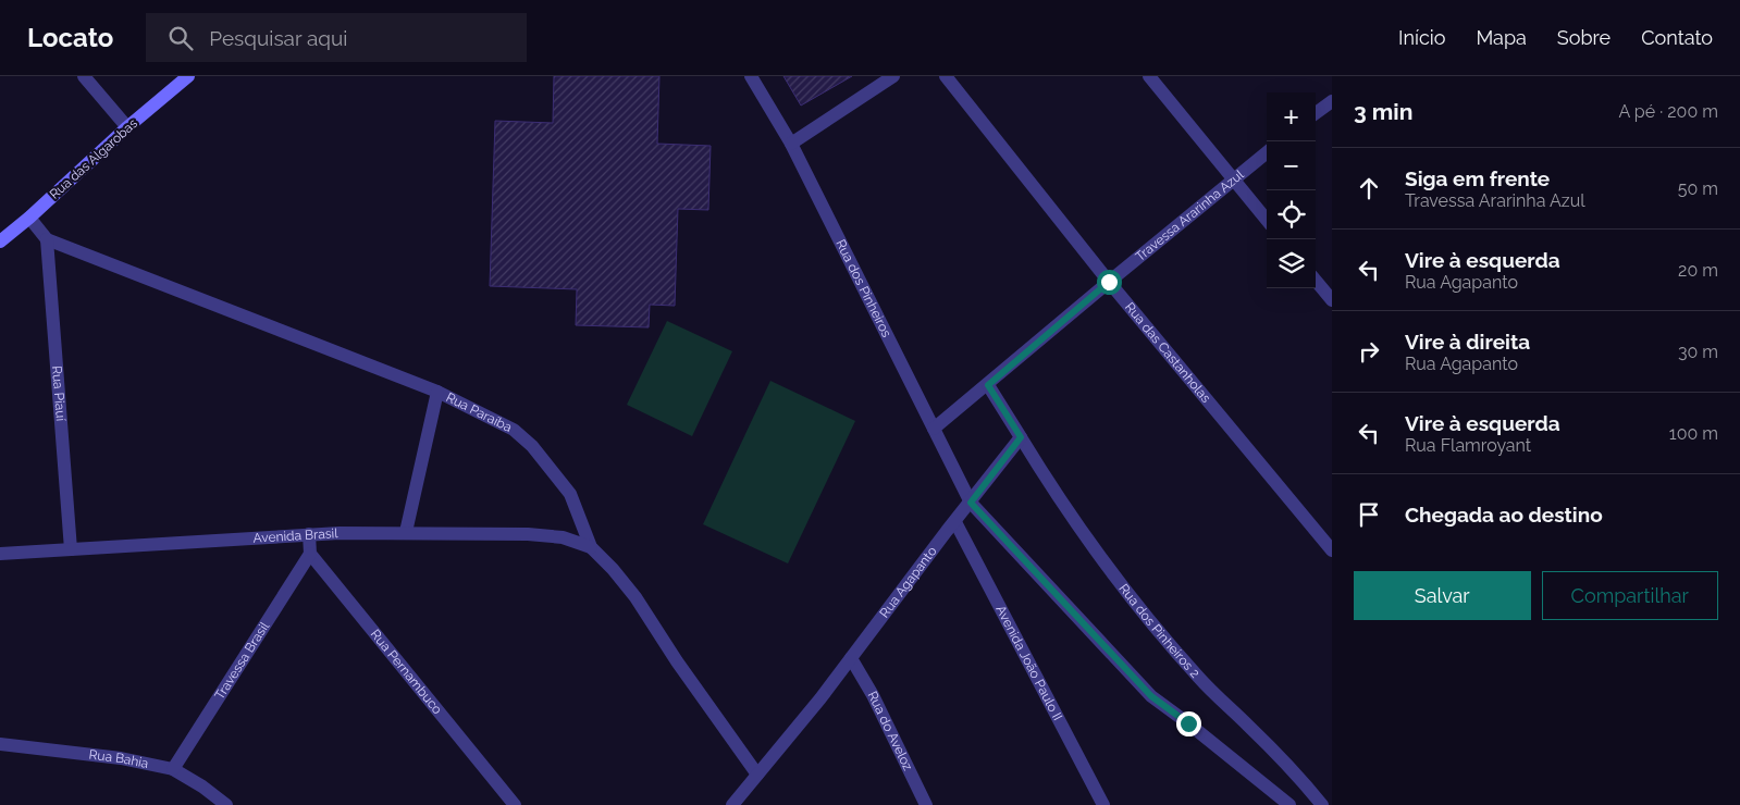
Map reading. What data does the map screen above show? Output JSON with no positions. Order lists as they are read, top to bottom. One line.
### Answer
{"streets":{"street":["Rua das Algarobas","Travessa Ararinha Azul","Rua dos Pinheiros","Rua das Castanholas","Rua Piauí","Rua Paraíba","Avenida Brasil","Rua Agapanto","Rua dos Pinheiros 2","Travessa Brasil","Avenida João Paulo II","Rua Pernambuco","Rua do Aveloz","Rua Bahia"]},"crossings":[["Travessa Ararinha Azul","Rua dos Pinheiros"],["Travessa Ararinha Azul","Rua das Castanholas"],["Rua dos Pinheiros","Rua Agapanto"],["Rua Piauí","Rua Paraíba"],["Rua Piauí","Avenida Brasil"],["Rua Paraíba","Avenida Brasil"],["Rua Paraíba","Rua Agapanto"],["Rua Agapanto","Rua dos Pinheiros 2"],["Rua Agapanto","Avenida João Paulo II"],["Rua Agapanto","Rua do Aveloz"],["Travessa Brasil","Rua Pernambuco"],["Travessa Brasil","Rua Bahia"]],"page":{"header":"Locato","search":"Pesquisar aqui","nav":["Início","Mapa","Sobre","Contato"],"heading":["3 min","A pé · 200 m"],"map_buttons":["+","−"],"list":[["Siga em frente","Travessa Ararinha Azul","50 m"],["Vire à esquerda","Rua Agapanto","20 m"],["Vire à direita","Rua Agapanto","30 m"],["Vire à esquerda","Rua Flamroyant","100 m"],"Chegada ao destino"],"buttons":["Salvar","Compartilhar"]}}
